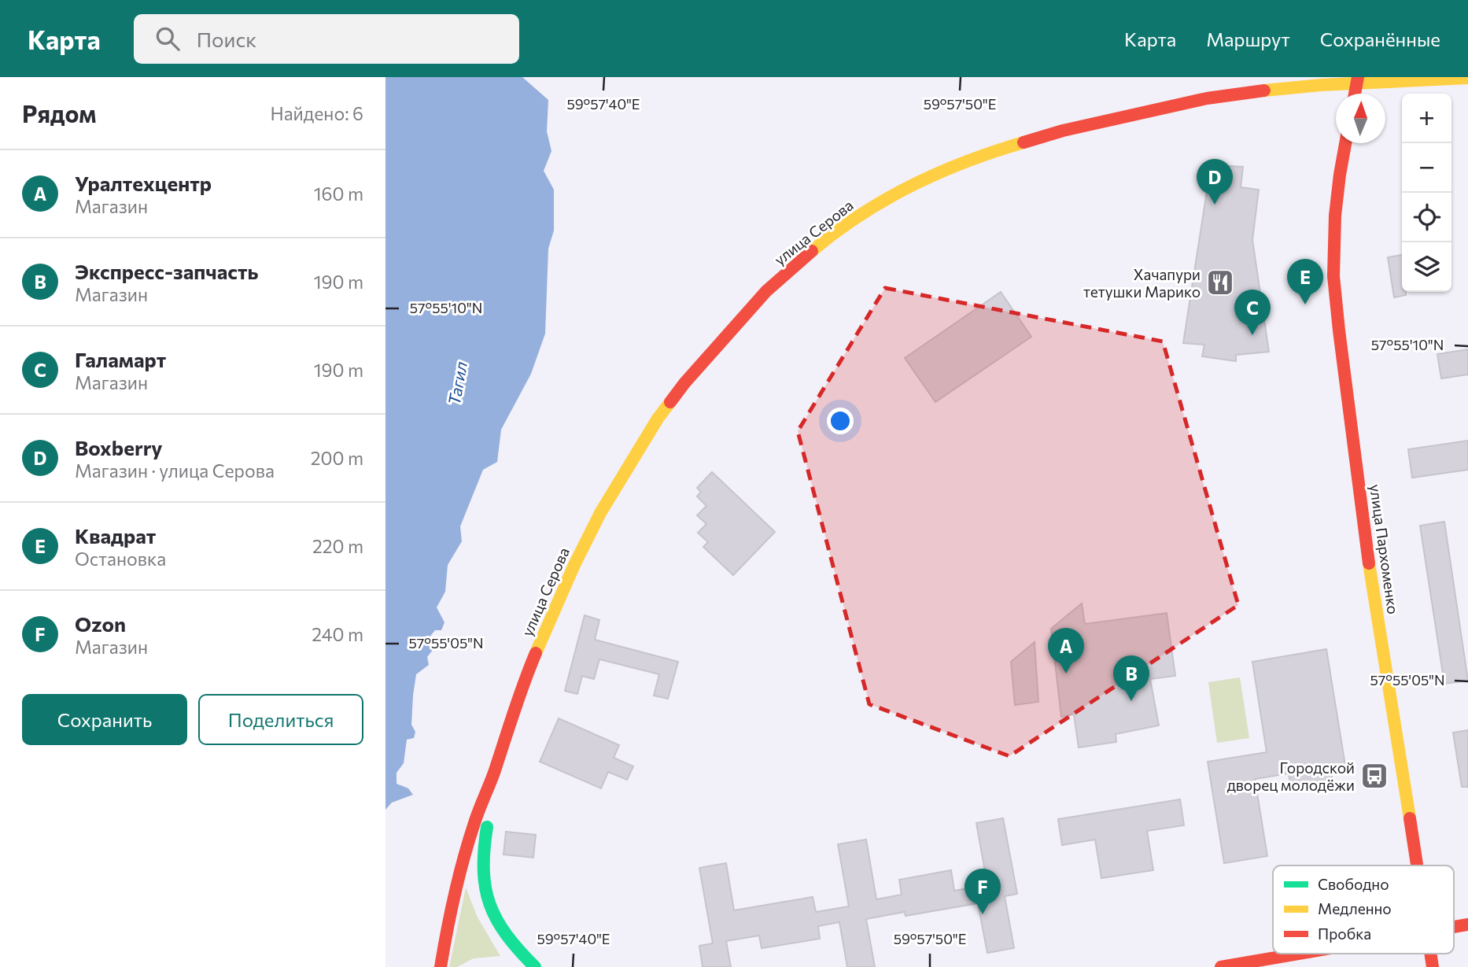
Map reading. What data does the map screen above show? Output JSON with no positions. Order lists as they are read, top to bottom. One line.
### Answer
{"streets":{"main road":["улица Серова","улица Пархоменко"]},"water":["Тагил"],"places":{"restaurant":["Хачапури тетушки Марико"],"bus stop":["Городской дворец молодёжи"]},"legend":["Свободно","Медленно","Пробка"],"north":"top","page":{"header":"Карта","search":"Поиск","nav":["Карта","Маршрут","Сохранённые"],"heading":["Рядом","Найдено: 6"],"map_buttons":["+","−"],"list":[{"mark":"A","name":"Уралтехцентр","note":"Магазин","value":"160 m"},{"mark":"B","name":"Экспресс-запчасть","note":"Магазин","value":"190 m"},{"mark":"C","name":"Галамарт","note":"Магазин","value":"190 m"},{"mark":"D","name":"Boxberry","note":"Магазин · улица Серова","value":"200 m"},{"mark":"E","name":"Квадрат","note":"Остановка","value":"220 m"},{"mark":"F","name":"Ozon","note":"Магазин","value":"240 m"}],"pins":["D","E","C","A","B","F"],"buttons":["Сохранить","Поделиться"]},"coordinates":["59°57'40\"E","59°57'50\"E","57°55'10\"N","57°55'05\"N"]}
